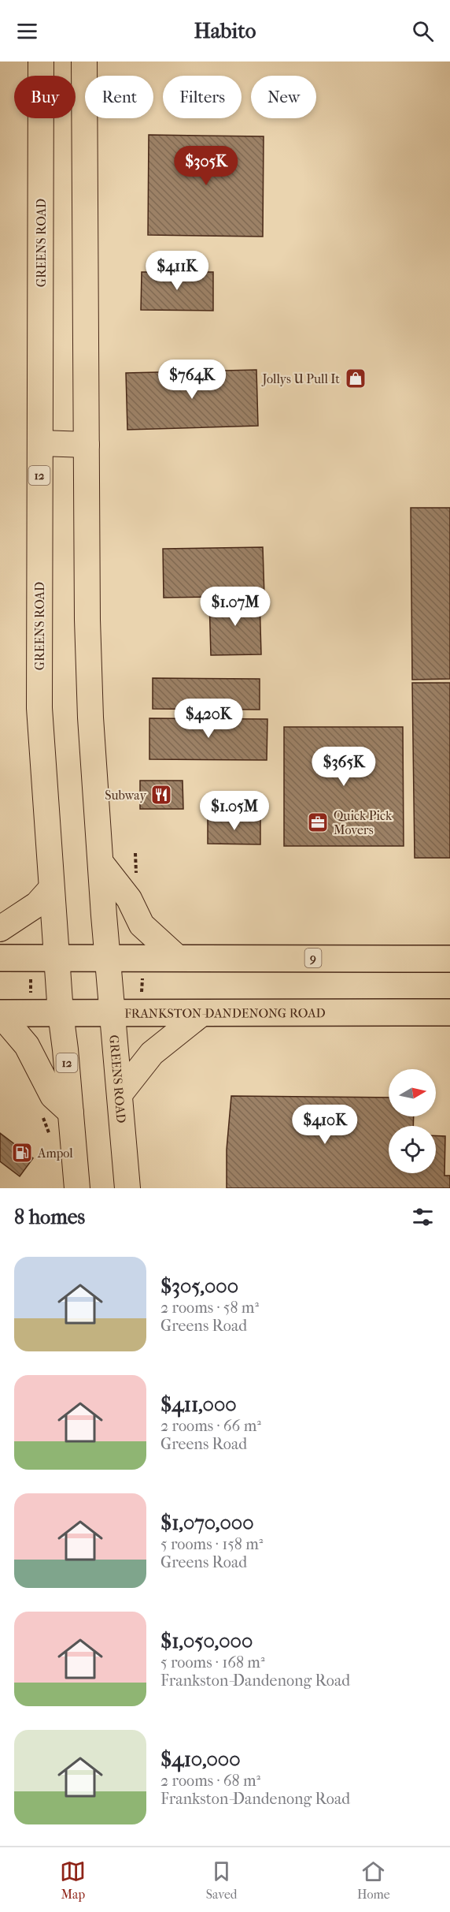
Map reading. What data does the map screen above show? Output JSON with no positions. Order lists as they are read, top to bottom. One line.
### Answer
{"streets":{"highway":["9","FRANKSTON-DANDENONG ROAD"],"main road":["GREENS ROAD","12"]},"crossings":[["GREENS ROAD","9"],["GREENS ROAD","FRANKSTON-DANDENONG ROAD"]],"places":{"shop":["Jollys U Pull It"],"restaurant":["Subway"],"office":["Quick Pick Movers"],"fuel station":["Ampol"]},"north":"right","page":{"header":"Habito","chip":["Buy","Rent","Filters","New"],"price":["$305K","$411K","$764K","$1.07M","$420K","$365K","$1.05M","$410K"],"heading":"8 homes","list":[{"name":"$305,000","note":"2 rooms · 58 m² · Greens Road"},{"name":"$411,000","note":"2 rooms · 66 m² · Greens Road"},{"name":"$1,070,000","note":"5 rooms · 158 m² · Greens Road"},{"name":"$1,050,000","note":"5 rooms · 168 m² · Frankston-Dandenong Road"},{"name":"$410,000","note":"2 rooms · 68 m² · Frankston-Dandenong Road"}],"tabs":["Map","Saved","Home"]}}
